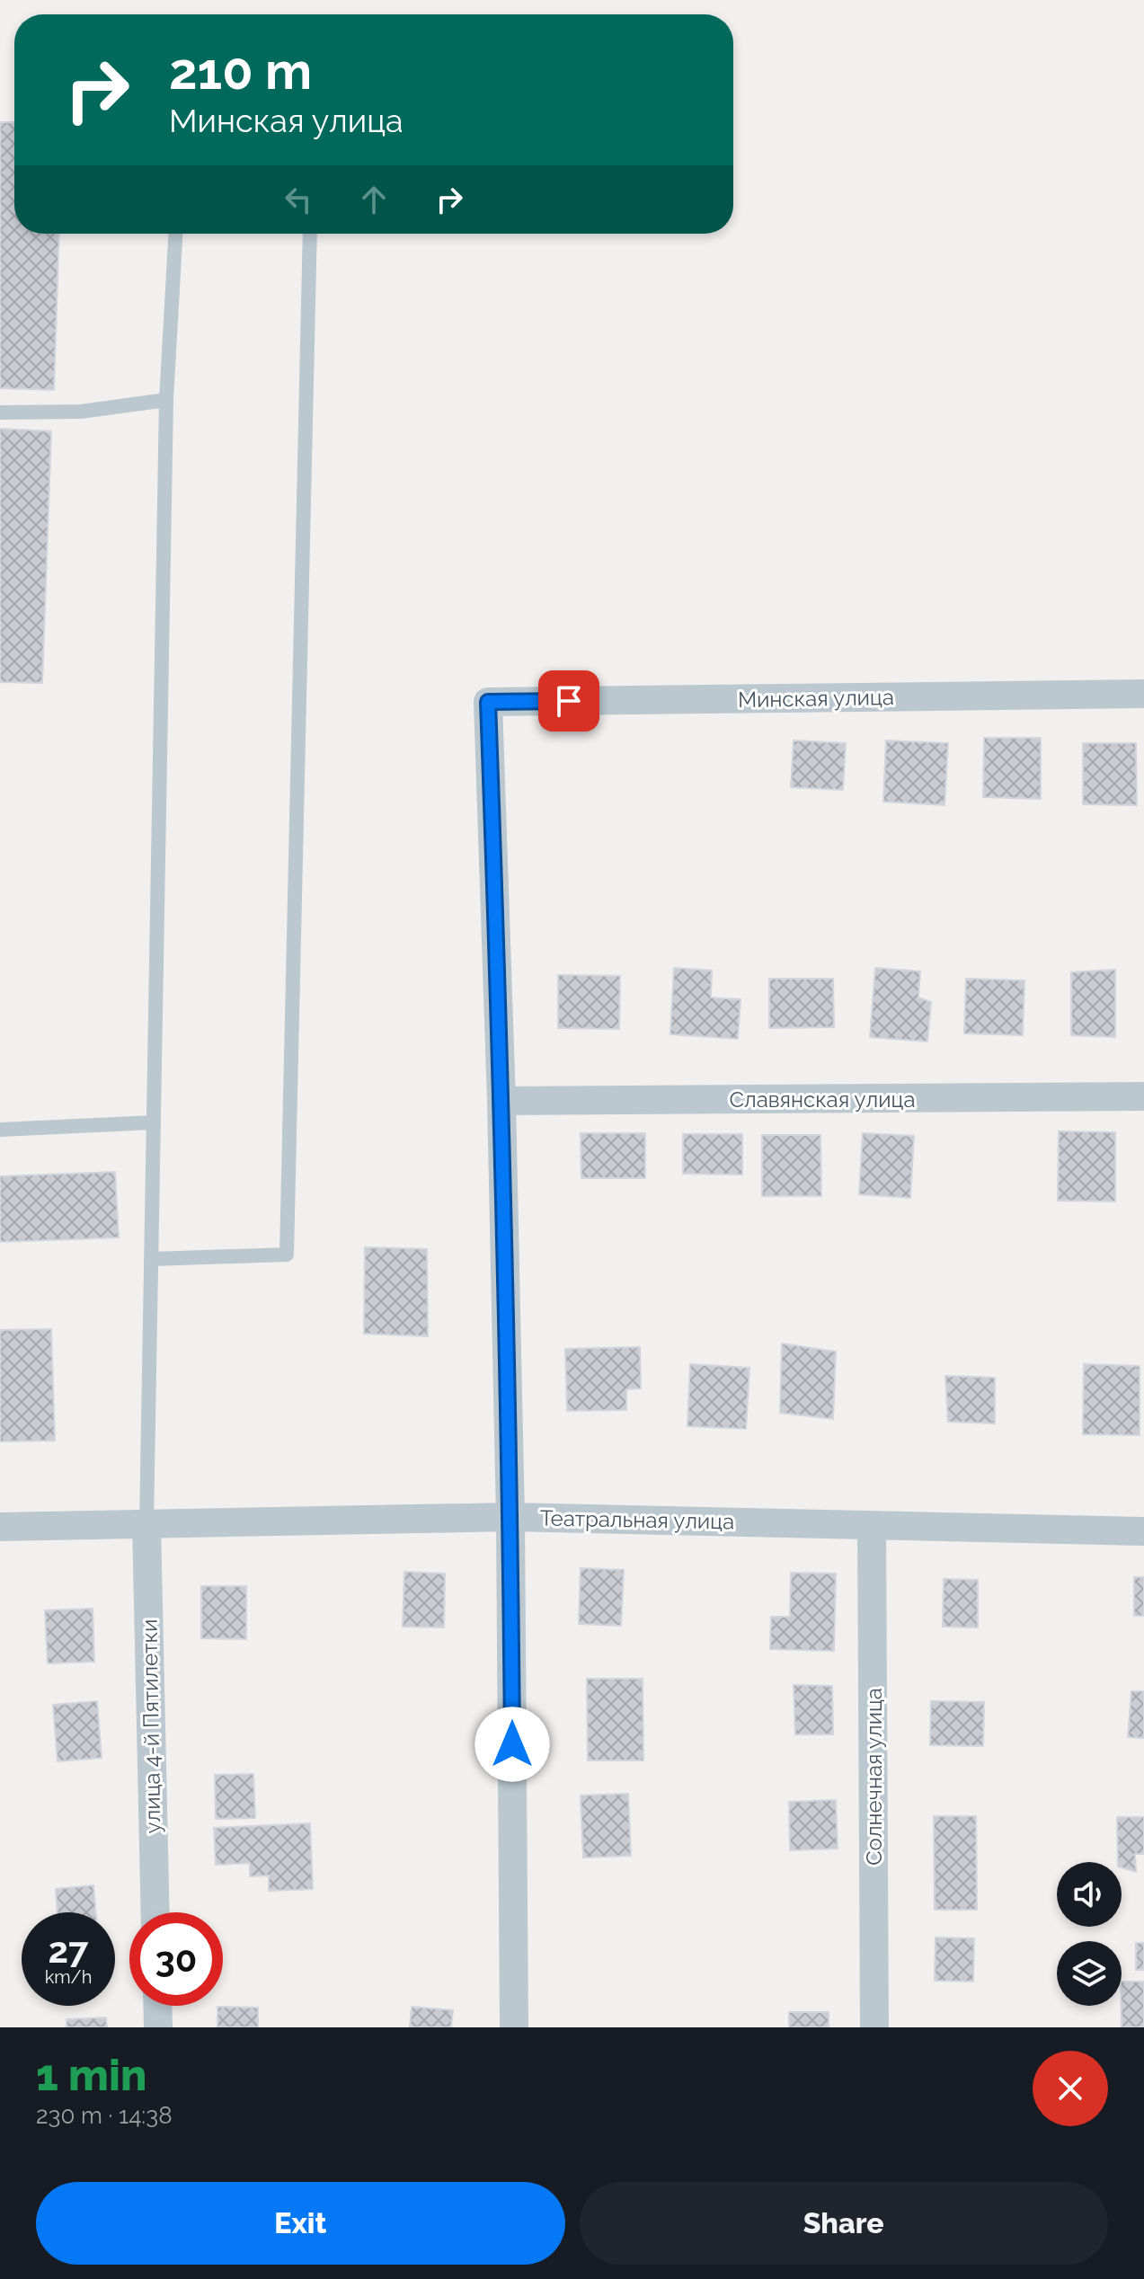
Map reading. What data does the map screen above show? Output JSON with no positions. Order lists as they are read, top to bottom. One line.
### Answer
{"streets":{"street":["Минская улица","Славянская улица","Театральная улица","улица 4-й Пятилетки","Солнечная улица"]},"crossings":[["Минская улица","Славянская улица"],["Театральная улица","улица 4-й Пятилетки"],["Театральная улица","Солнечная улица"]],"page":{"turn":["210 m","Минская улица"],"speed":"27 km/h","limit":"30","heading":["1 min","230 m · 14:38"],"buttons":["Exit","Share"]}}
